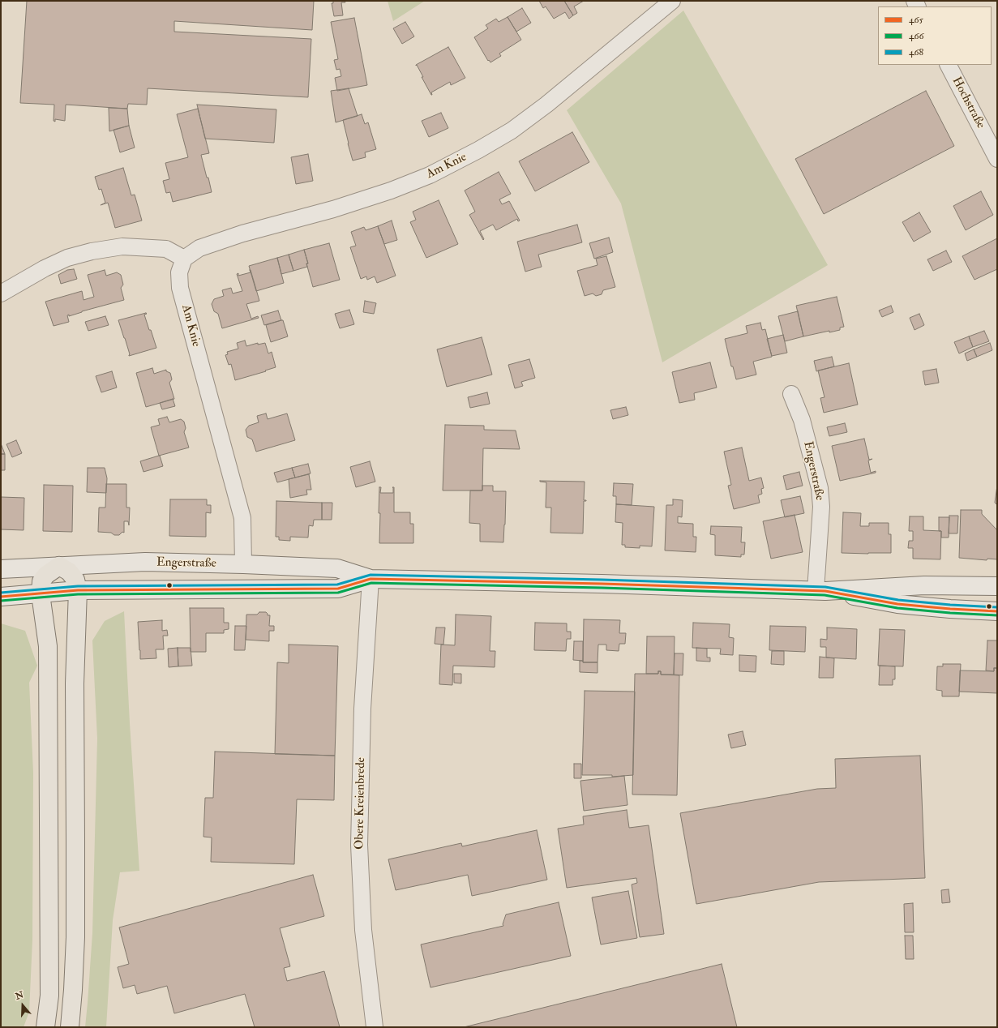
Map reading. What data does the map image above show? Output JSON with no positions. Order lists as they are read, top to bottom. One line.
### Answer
{"streets":{"main road":["Engerstraße"],"street":["Hochstraße","Am Knie","Obere Kreienbrede"]},"crossings":[["Am Knie","Engerstraße"],["Engerstraße","Obere Kreienbrede"]],"lines":["transit line 468","transit line 465","transit line 466"],"legend":["465","466","468"],"north":"top"}
